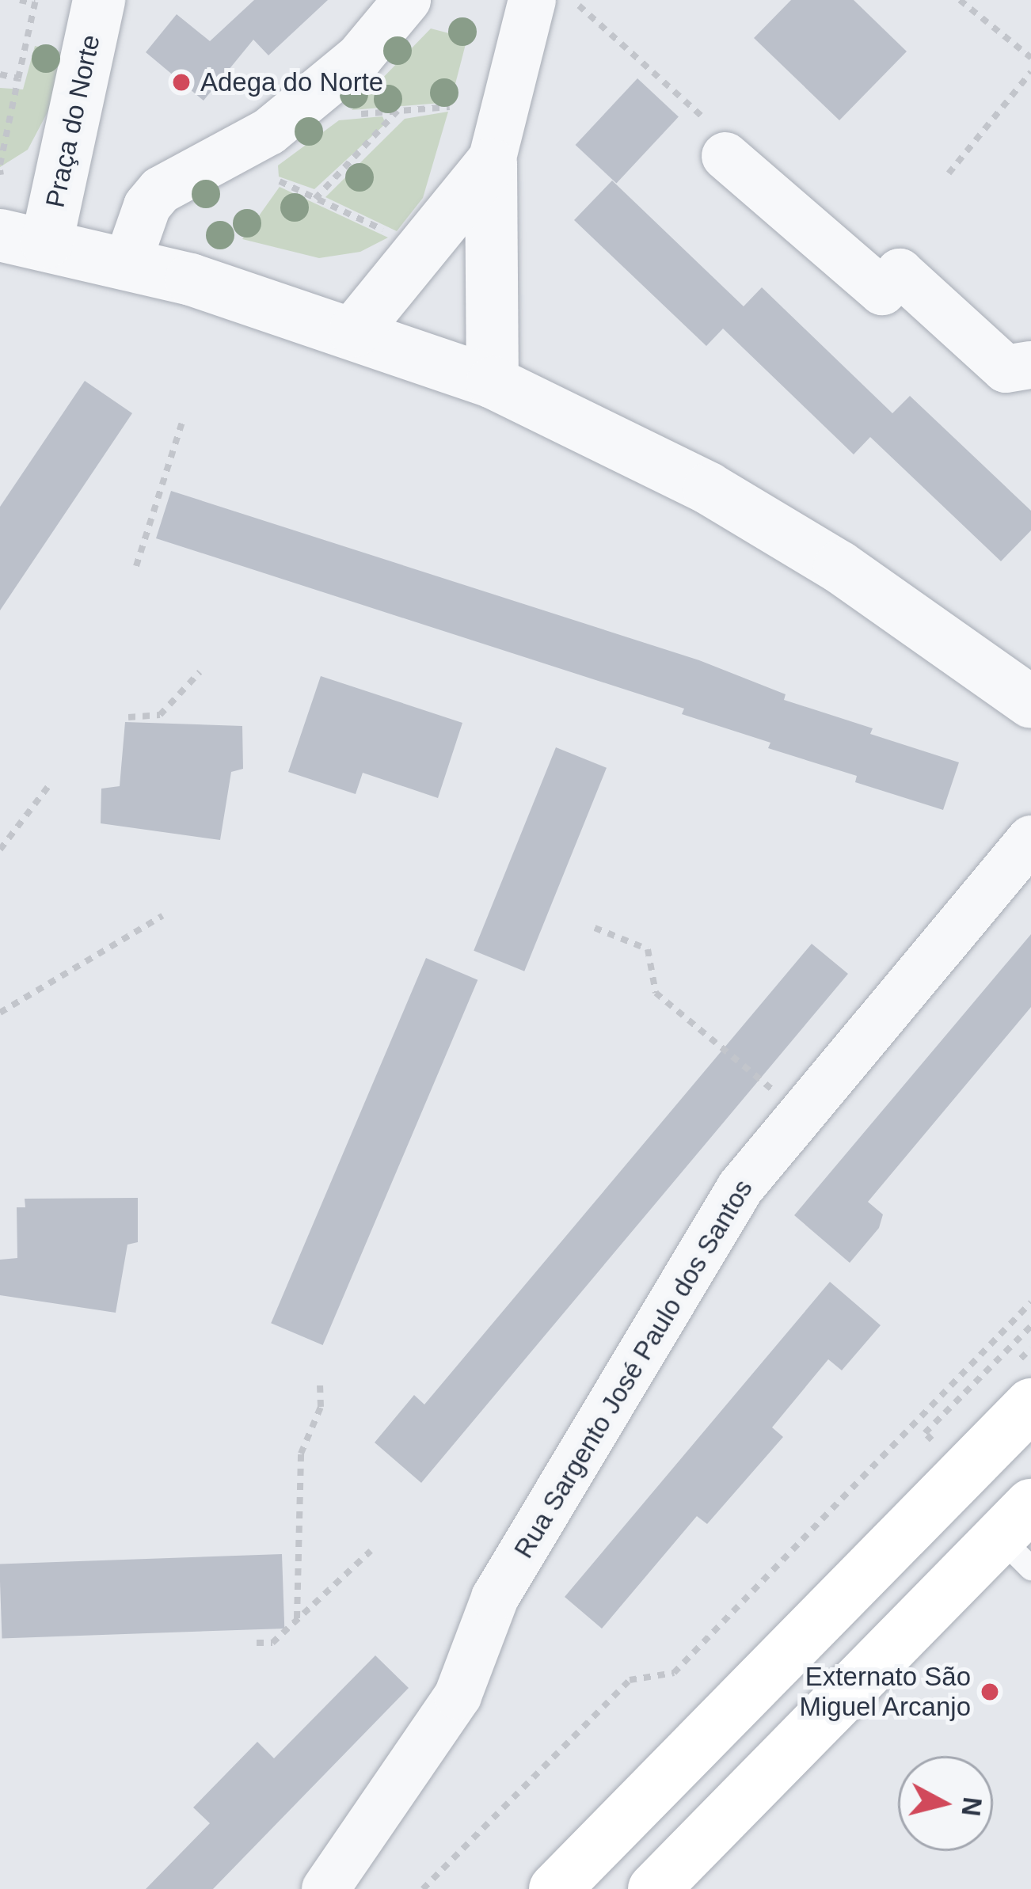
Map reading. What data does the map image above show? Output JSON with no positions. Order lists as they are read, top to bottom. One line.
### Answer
{"streets":{"street":["Praça do Norte","Rua Sargento José Paulo dos Santos"]},"places":["Adega do Norte","Externato São Miguel Arcanjo"],"north":"right"}
